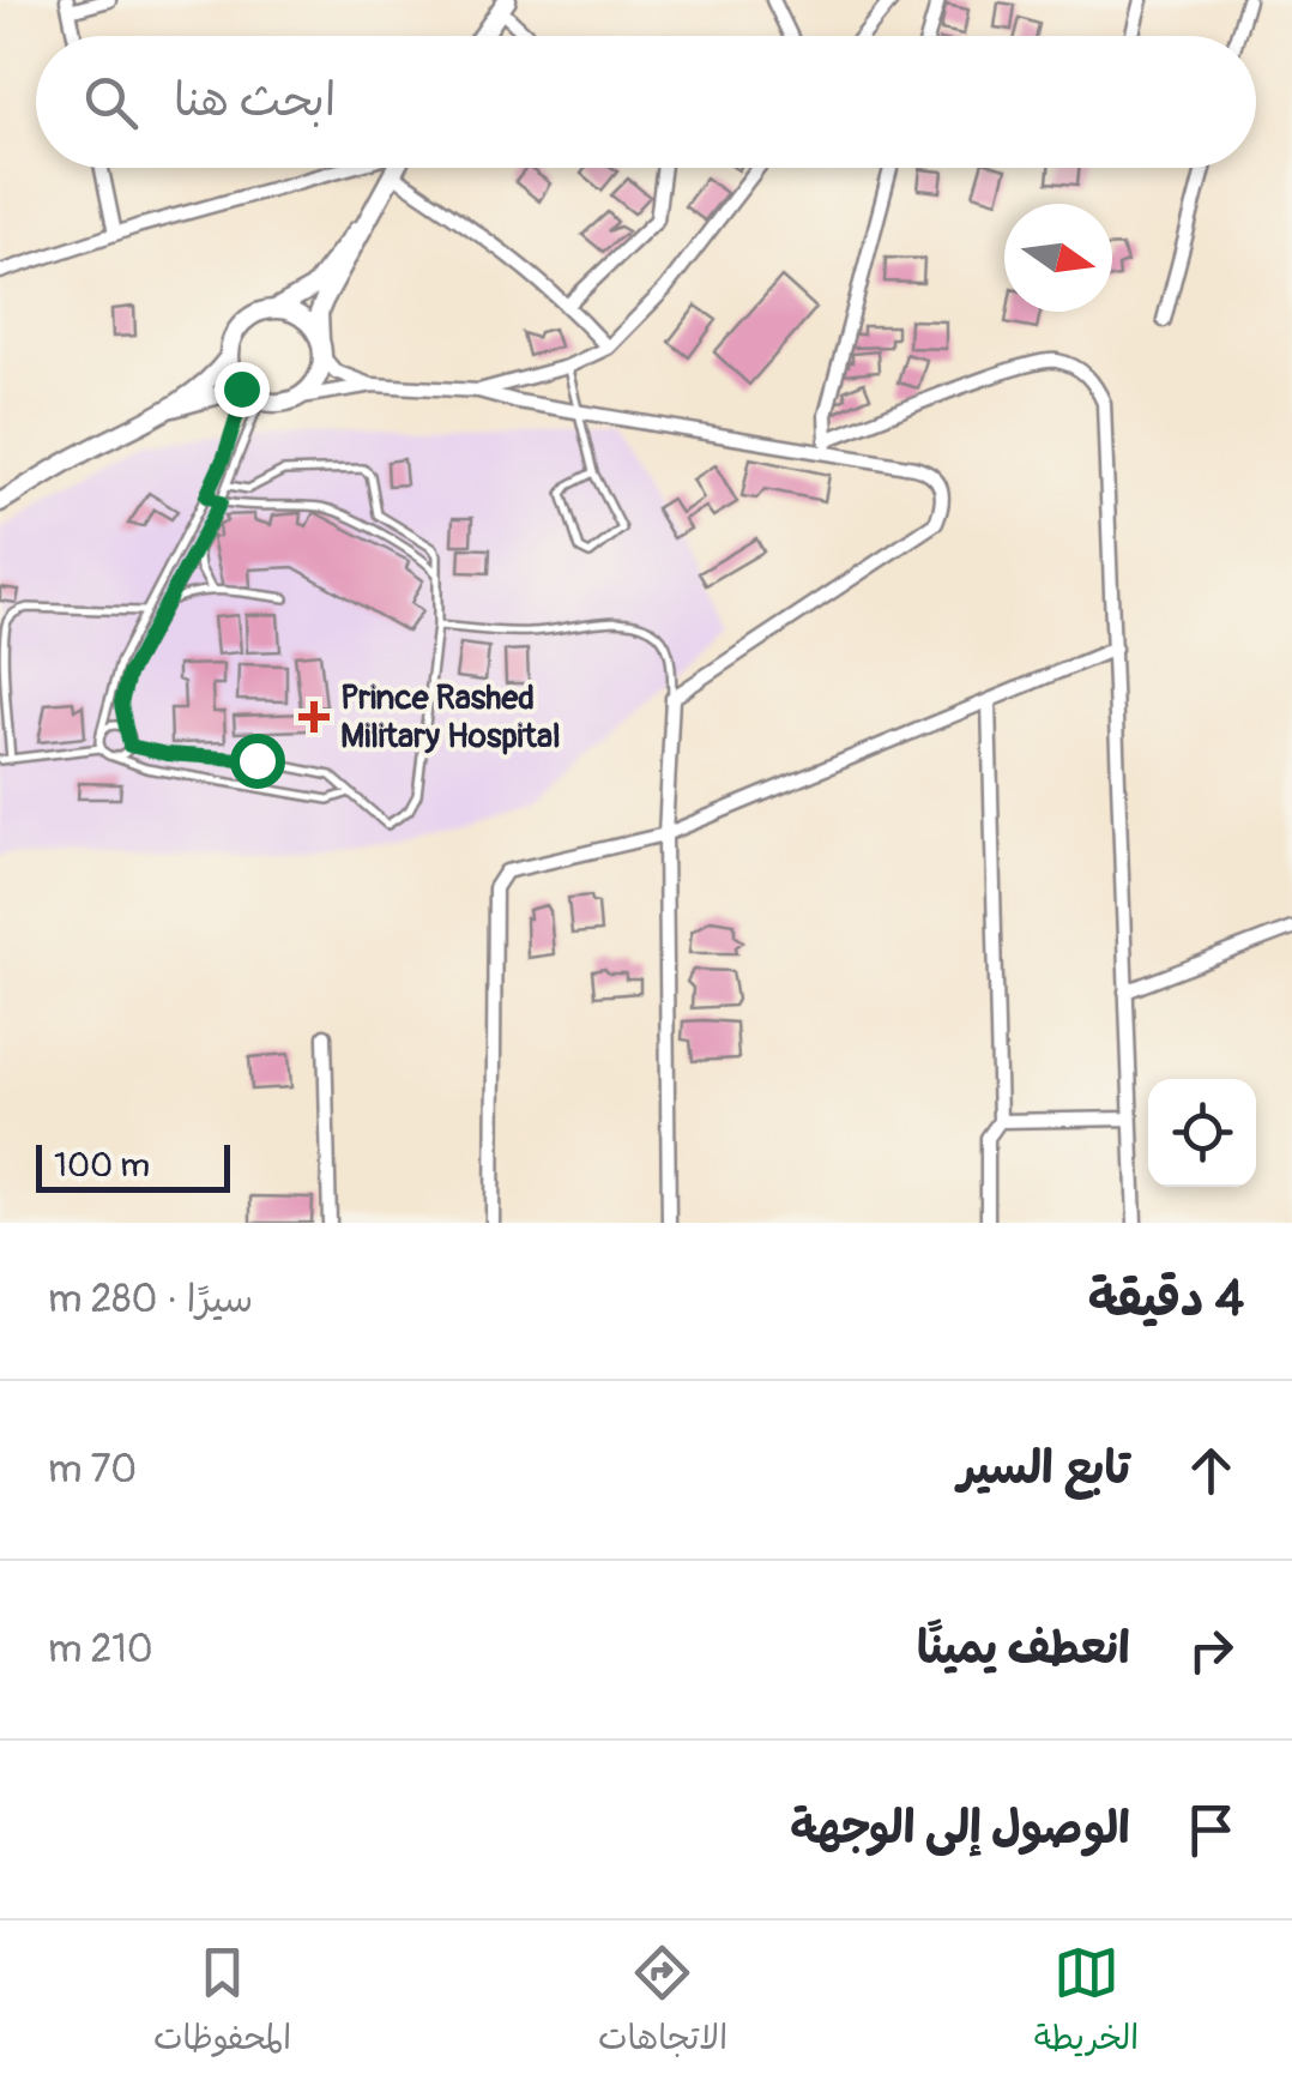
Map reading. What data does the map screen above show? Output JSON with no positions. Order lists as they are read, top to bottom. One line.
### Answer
{"places":{"health":["Prince Rashed Military Hospital"]},"scale_bar":"100 m","north":"right","page":{"search":"ابحث هنا","scale":"100 m","heading":["4 دقيقة","سيرًا · 280 m"],"list":[["تابع السير","70 m"],["انعطف يمينًا","210 m"],"الوصول إلى الوجهة"],"nav":["الخريطة","الاتجاهات","المحفوظات"]}}
